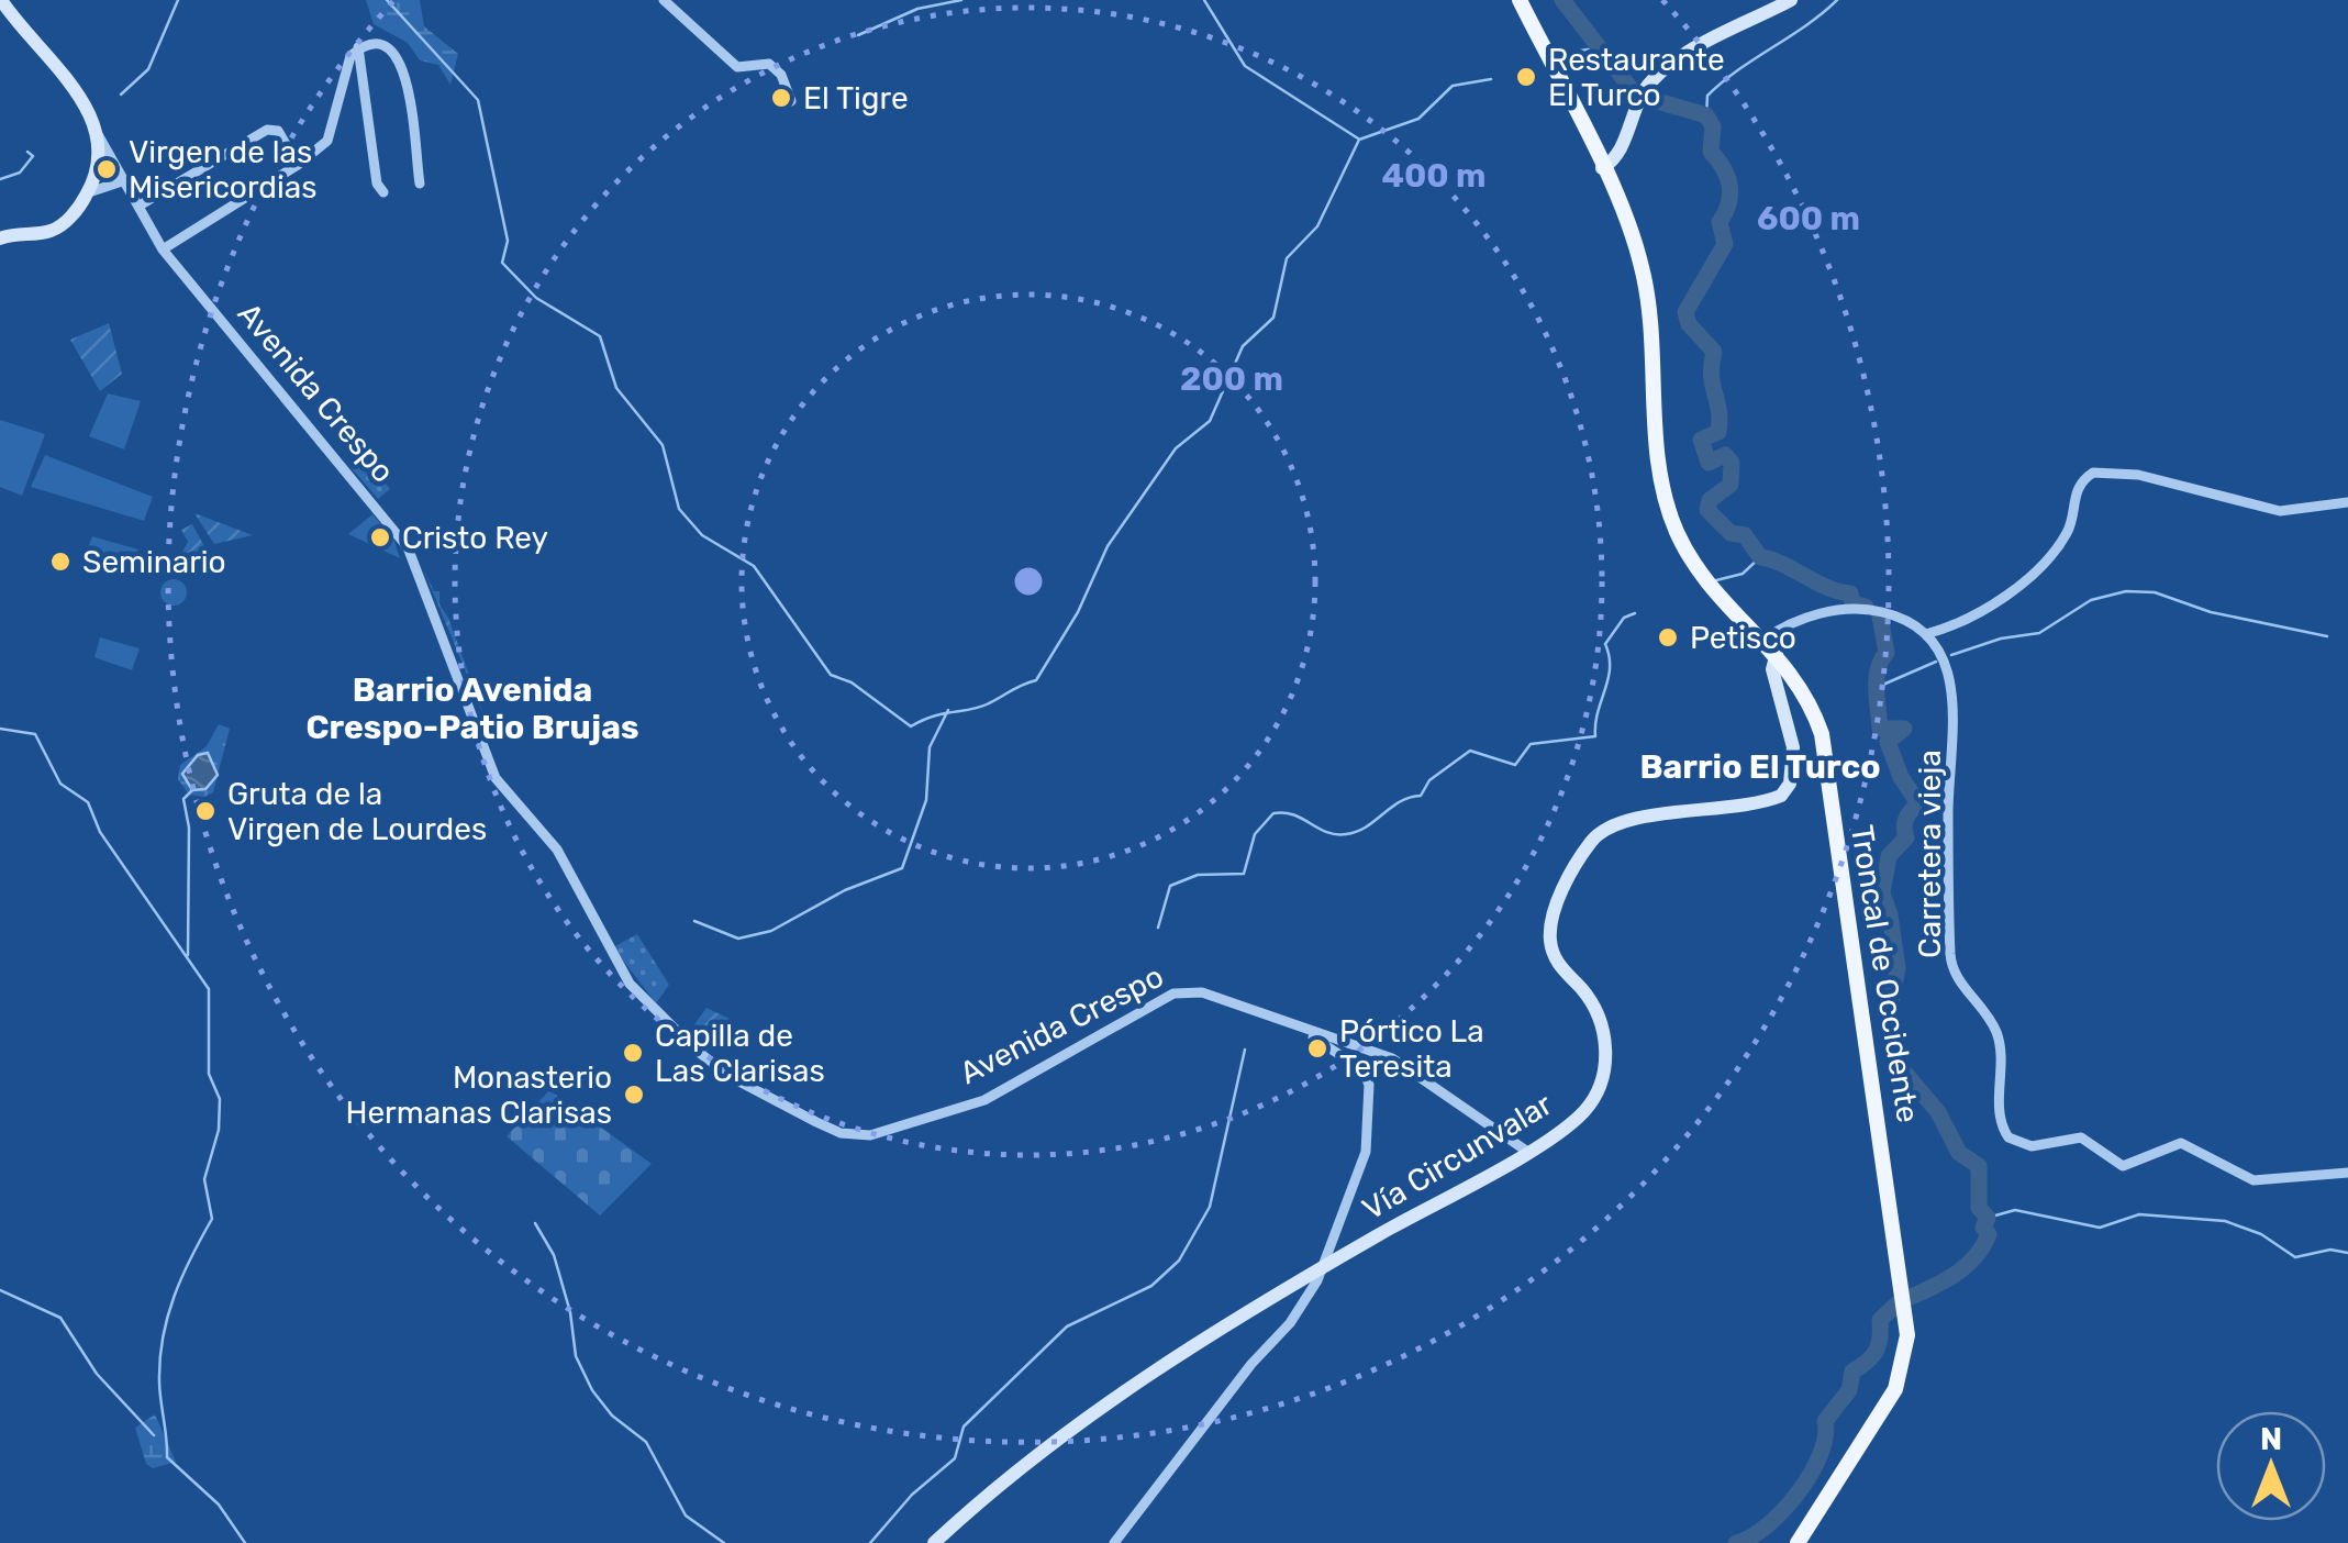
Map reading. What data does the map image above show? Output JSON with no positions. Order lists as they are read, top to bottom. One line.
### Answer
{"streets":{"main road":["Avenida Crespo","Troncal de Occidente","Vía Circunvalar"],"street":["Carretera vieja"]},"crossings":[["Avenida Crespo","Vía Circunvalar"],["Troncal de Occidente","Vía Circunvalar"]],"districts":["Barrio Avenida Crespo-Patio Brujas","Barrio El Turco"],"places":["Restaurante El Turco","El Tigre","Virgen de las Misericordias","Cristo Rey","Seminario","Petisco","Gruta de la Virgen de Lourdes","Pórtico La Teresita","Capilla de Las Clarisas","Monasterio Hermanas Clarisas"],"north":"top","rings":["400 m","600 m","200 m"]}
